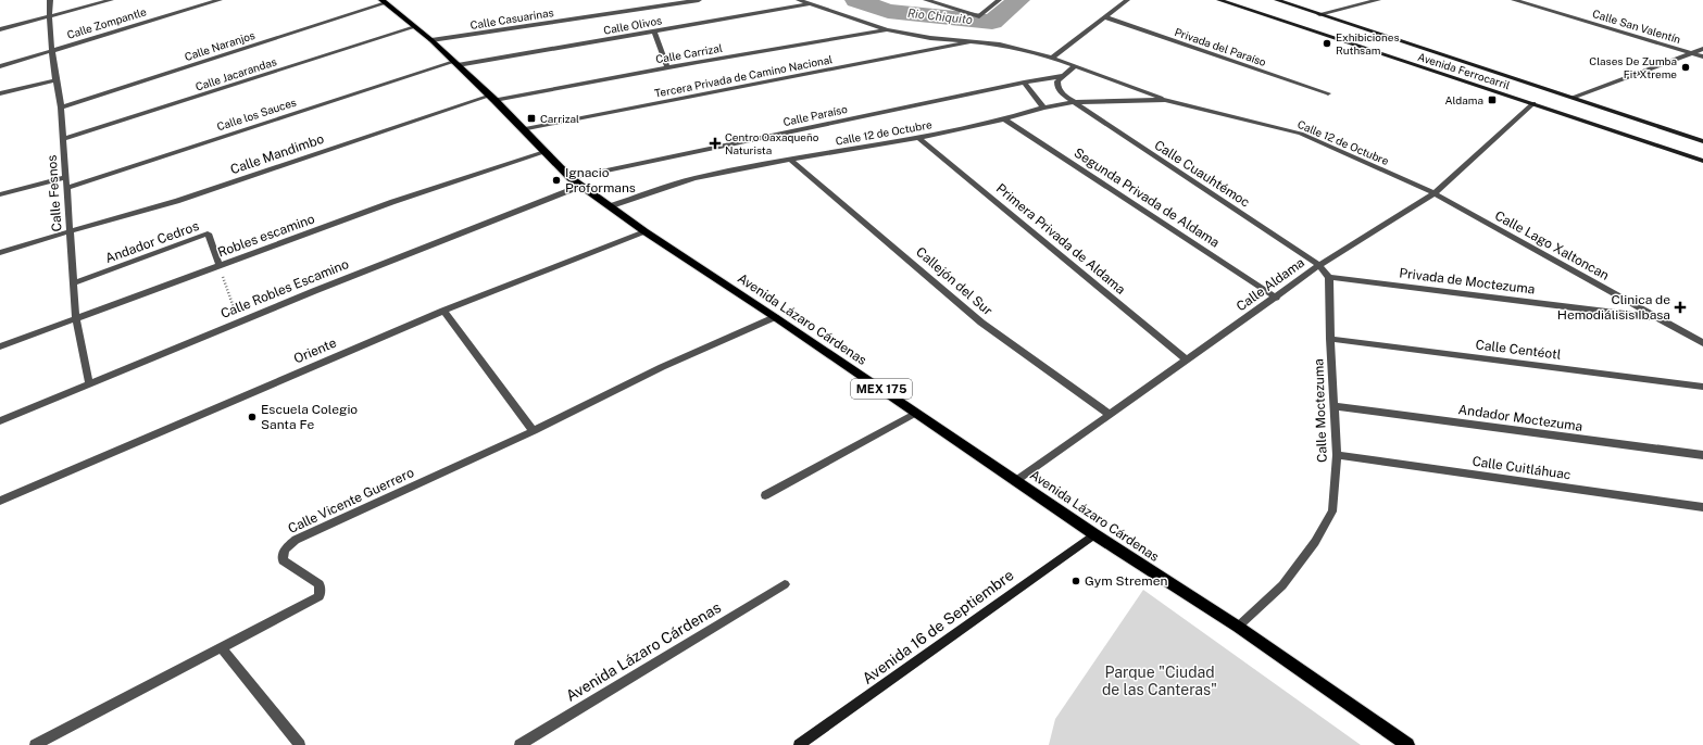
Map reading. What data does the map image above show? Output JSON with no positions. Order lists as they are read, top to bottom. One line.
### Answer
{"streets":{"main road":["Avenida Ferrocarril","Avenida Lázaro Cárdenas","MEX 175","Avenida 16 de Septiembre"],"street":["Calle Casuarinas","Calle Zompantle","Calle Olivos","Calle San Valentín","Calle Naranjos","Privada del Paraíso","Calle Carrizal","Calle Jacarandas","Tercera Privada de Camino Nacional","Calle los Sauces","Calle Paraíso","Calle 12 de Octubre","Calle Mandimbo","Calle Cuauhtémoc","Calle Fesnos","Segunda Privada de Aldama","Robles escamino","Primera Privada de Aldama","Andador Cedros","Calle Lago Xaltoncan","Callejón del Sur","Privada de Moctezuma","Calle Aldama","Calle Robles Escamino","Calle Centéotl","Oriente","Calle Moctezuma","Andador Moctezuma","Calle Cuitláhuac","Calle Vicente Guerrero"]},"crossings":[["Calle Casuarinas","Avenida Lázaro Cárdenas"],["Calle Zompantle","Calle Fesnos"],["Calle Olivos","Calle los Sauces"],["Calle Olivos","Calle 12 de Octubre"],["Calle Olivos","Avenida Lázaro Cárdenas"],["Calle Naranjos","Calle Fesnos"],["Calle Naranjos","Avenida Lázaro Cárdenas"],["Calle Carrizal","Calle 12 de Octubre"],["Calle Carrizal","Calle Mandimbo"],["Calle Carrizal","Avenida Lázaro Cárdenas"],["Avenida Ferrocarril","Calle Aldama"],["Calle Jacarandas","Calle Fesnos"],["Calle Jacarandas","Avenida Lázaro Cárdenas"],["Tercera Privada de Camino Nacional","Calle 12 de Octubre"],["Tercera Privada de Camino Nacional","Avenida Lázaro Cárdenas"],["Calle los Sauces","Calle Fesnos"],["Calle los Sauces","Avenida Lázaro Cárdenas"],["Calle Paraíso","Calle Cuauhtémoc"],["Calle Paraíso","Avenida Lázaro Cárdenas"],["Calle 12 de Octubre","Calle Cuauhtémoc"],["Calle 12 de Octubre","Segunda Privada de Aldama"],["Calle 12 de Octubre","Primera Privada de Aldama"],["Calle 12 de Octubre","Calle Lago Xaltoncan"],["Calle 12 de Octubre","Callejón del Sur"],["Calle 12 de Octubre","Calle Aldama"],["Calle 12 de Octubre","Avenida Lázaro Cárdenas"],["Calle Mandimbo","Calle Fesnos"],["Calle Mandimbo","Avenida Lázaro Cárdenas"],["Calle Cuauhtémoc","Calle Aldama"],["Calle Fesnos","Robles escamino"],["Calle Fesnos","Andador Cedros"],["Calle Fesnos","Calle Robles Escamino"],["Segunda Privada de Aldama","Calle Aldama"],["Robles escamino","Andador Cedros"],["Robles escamino","Avenida Lázaro Cárdenas"],["Primera Privada de Aldama","Calle Aldama"],["Calle Lago Xaltoncan","Privada de Moctezuma"],["Calle Lago Xaltoncan","Calle Aldama"],["Callejón del Sur","Calle Aldama"],["Privada de Moctezuma","Calle Moctezuma"],["Calle Aldama","Avenida Lázaro Cárdenas"],["Calle Robles Escamino","Avenida Lázaro Cárdenas"],["Avenida Lázaro Cárdenas","Oriente"],["Avenida Lázaro Cárdenas","Calle Moctezuma"],["Avenida Lázaro Cárdenas","Calle Vicente Guerrero"],["Avenida Lázaro Cárdenas","Avenida 16 de Septiembre"],["Calle Centéotl","Calle Moctezuma"],["Calle Moctezuma","Andador Moctezuma"],["Calle Moctezuma","Calle Cuitláhuac"]],"water":["Rio Chiquito"],"parks":["Parque \"Ciudad de las Canteras\""],"places":{"other":["Exhibiciones Ruthsam","Clases De Zumba Fit Xtreme","Ignacio Proformans","Escuela Colegio Santa Fe","Gym Stremen"],"transit":["Aldama","Carrizal"],"health":["Centro Oaxaqueño Naturista","Clinica de Hemodiálisis Ibasa"]}}
